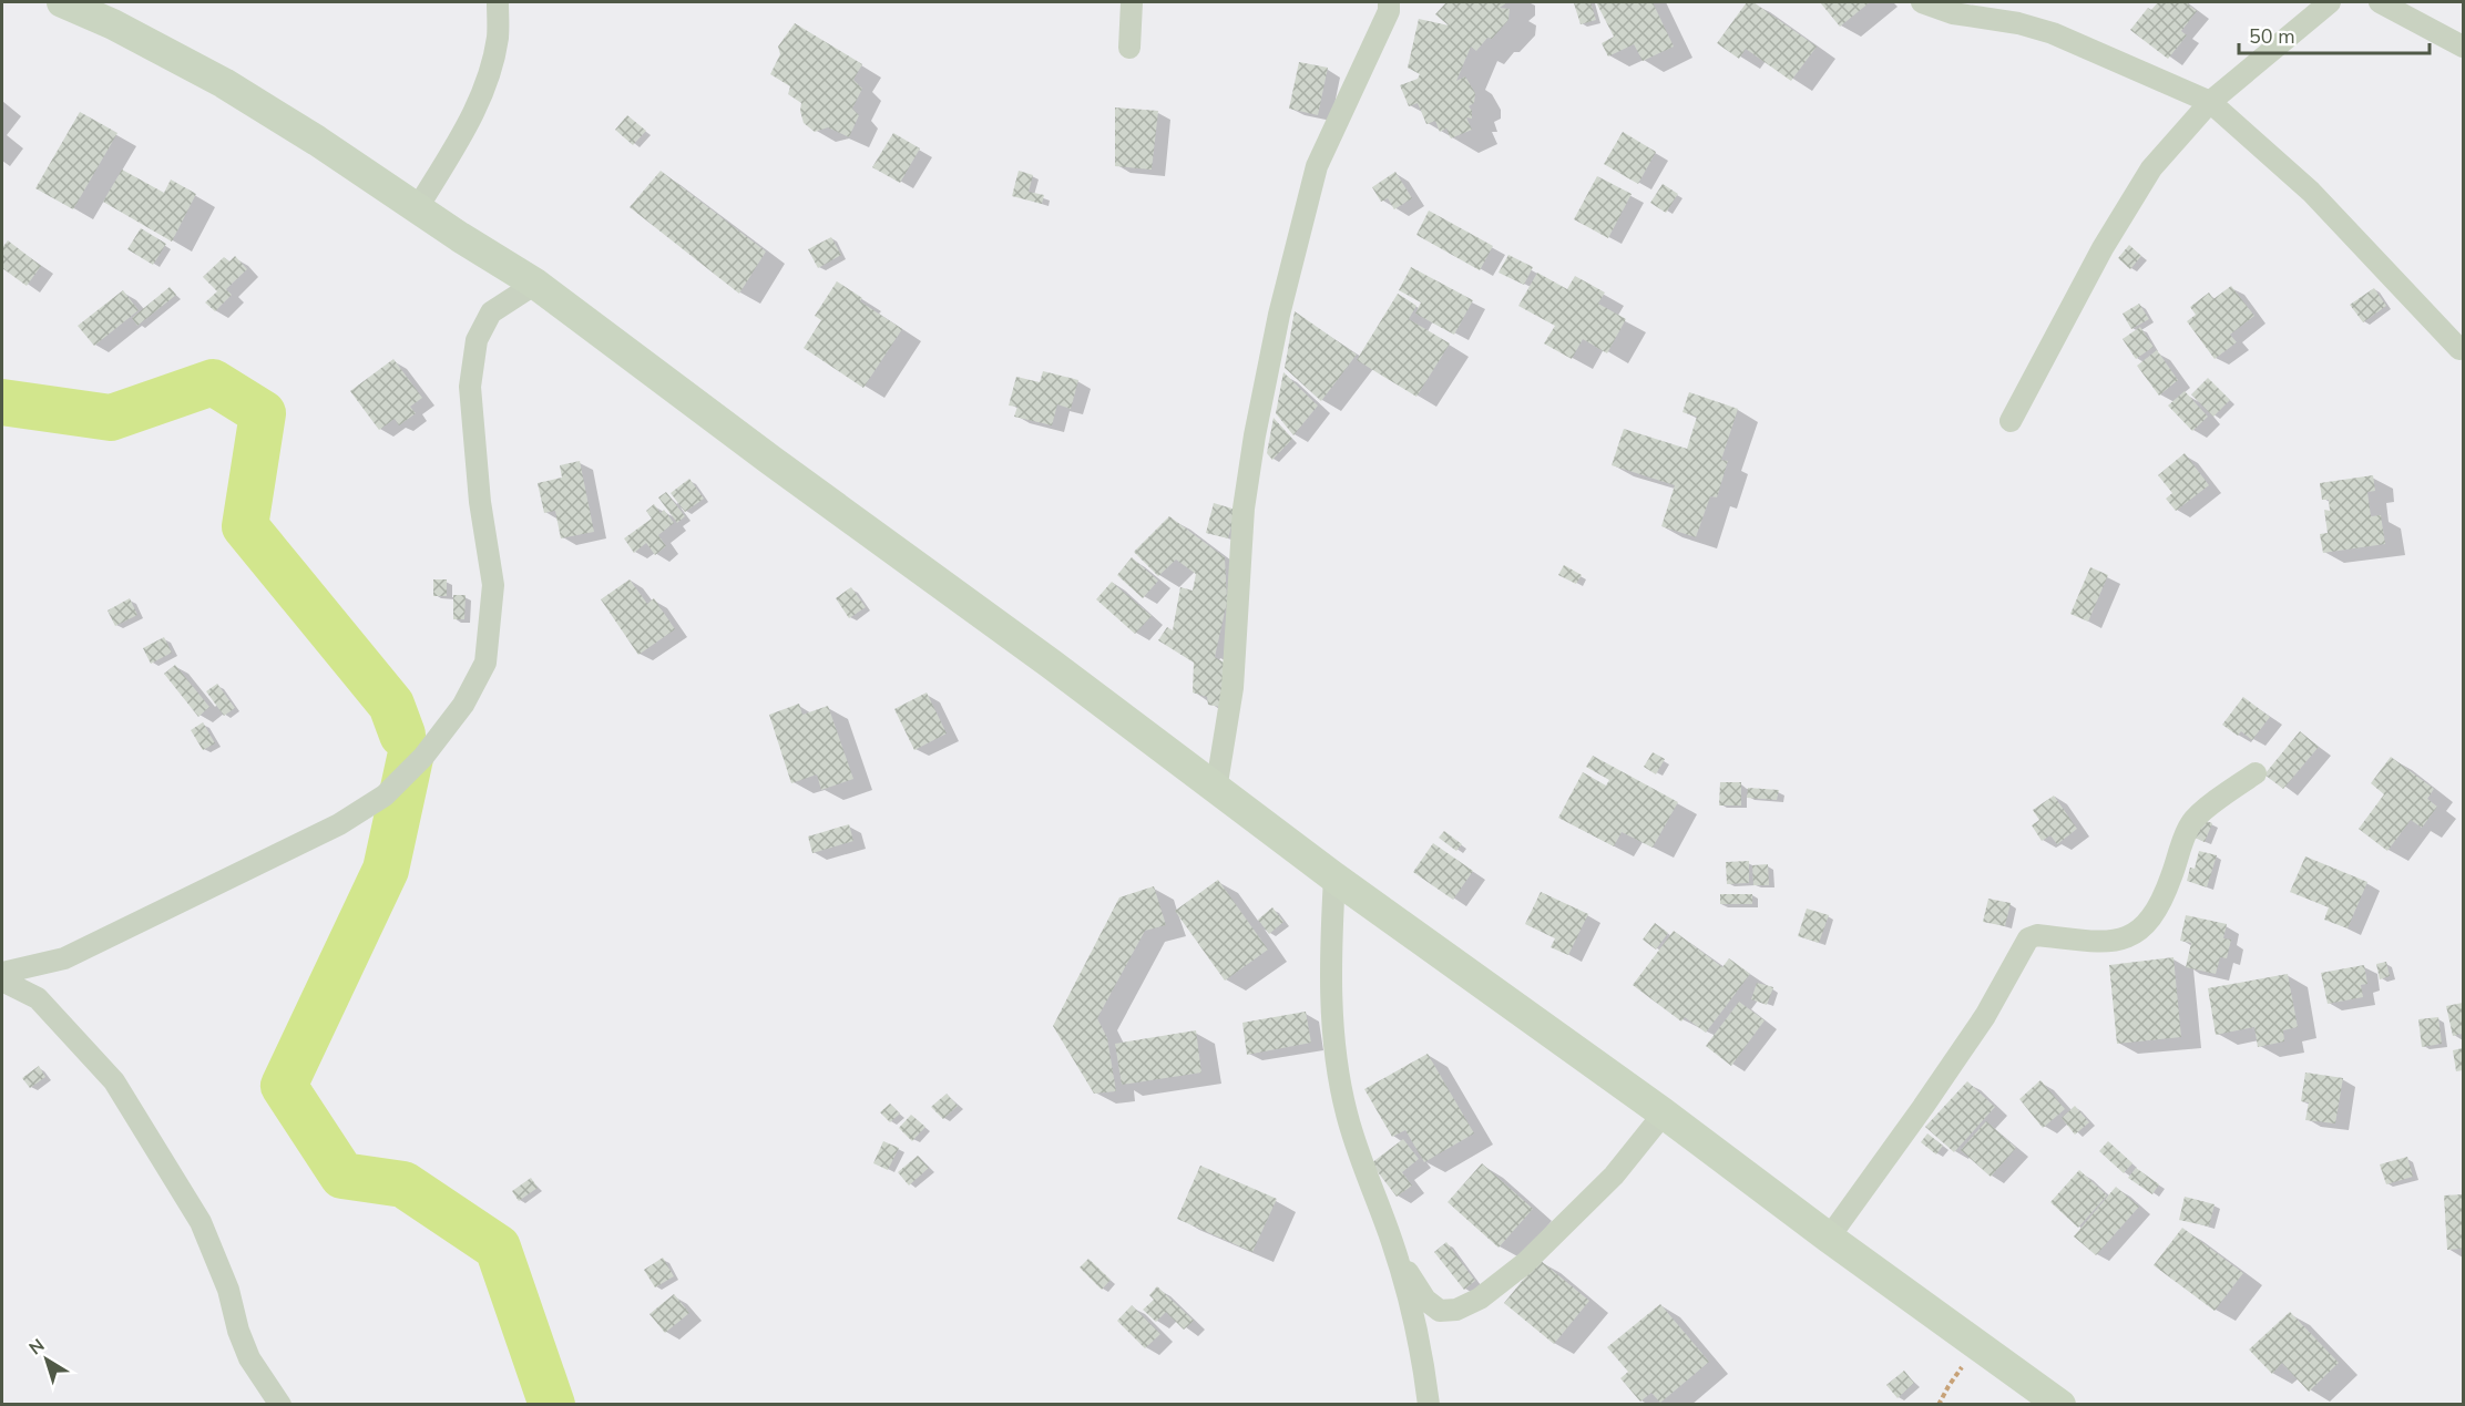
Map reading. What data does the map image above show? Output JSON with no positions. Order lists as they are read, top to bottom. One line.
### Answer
{"scale_bar":"50 m","north":"top left"}
